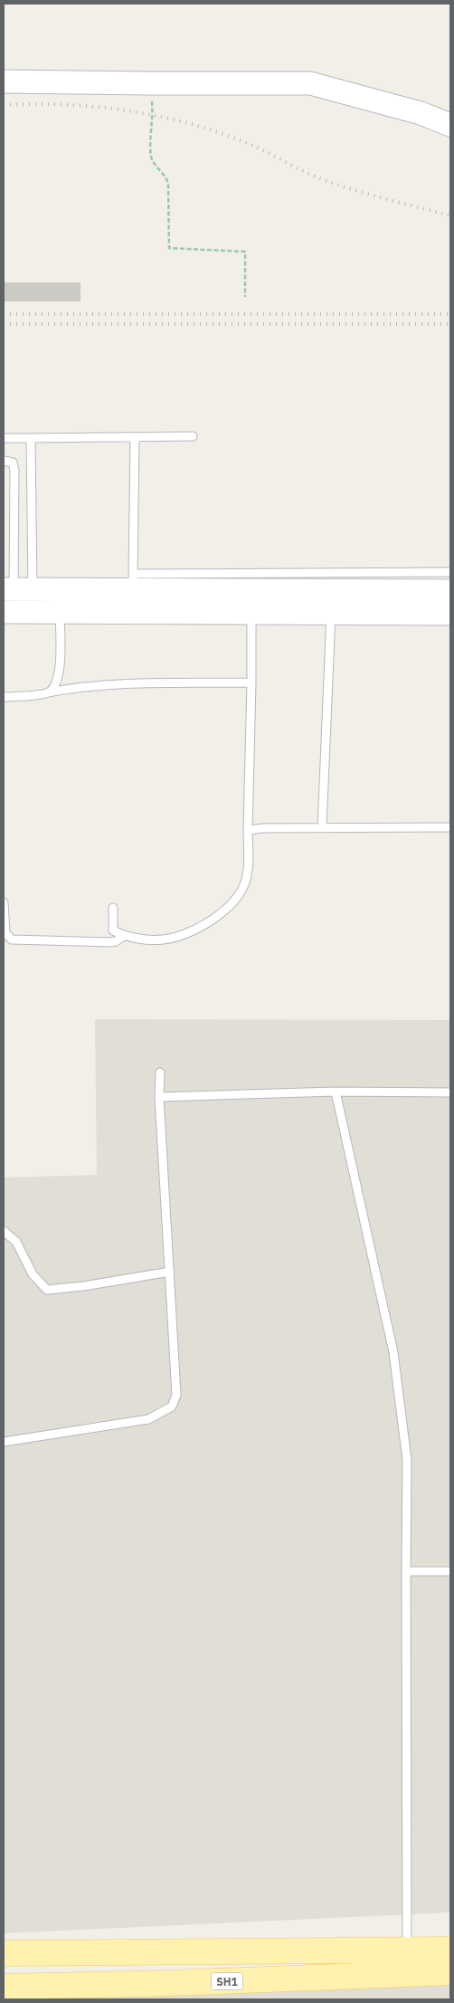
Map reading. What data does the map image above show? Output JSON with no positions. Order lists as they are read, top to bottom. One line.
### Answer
{"streets":{"main road":["SH1"]}}
